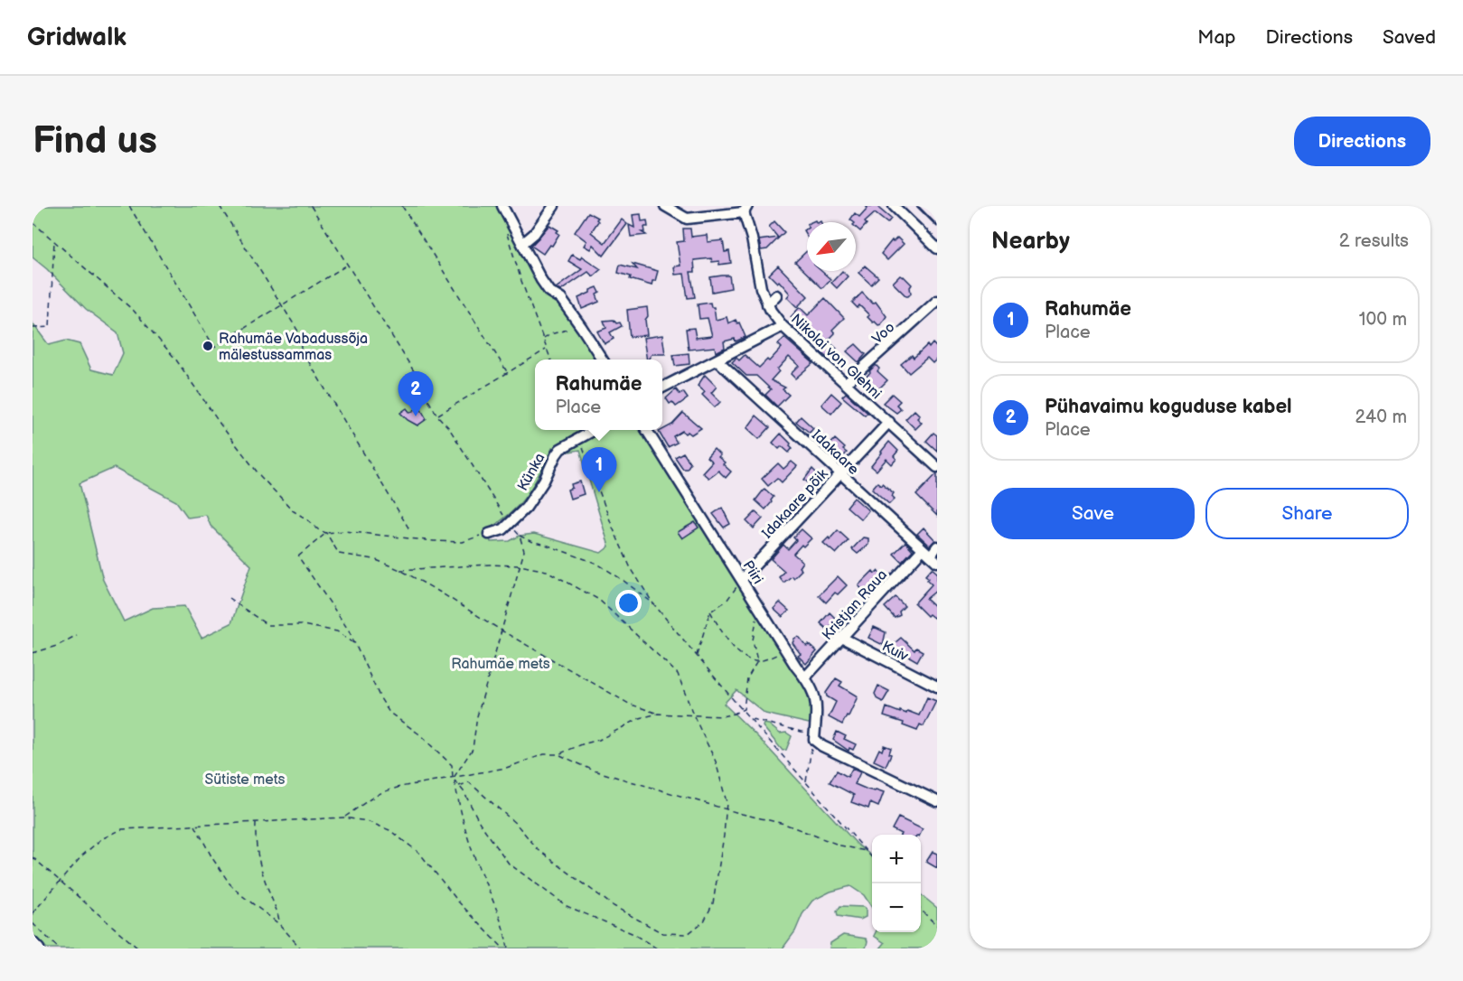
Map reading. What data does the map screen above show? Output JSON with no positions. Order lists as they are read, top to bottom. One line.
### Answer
{"streets":{"street":["Voo","Nikolai von Glehni","Idakaare","Künka","Idakaare põik","Piiri","Kristjan Raua","Kuiv"]},"crossings":[["Voo","Nikolai von Glehni"],["Nikolai von Glehni","Idakaare põik"],["Idakaare","Idakaare põik"],["Idakaare","Kristjan Raua"],["Idakaare põik","Piiri"],["Piiri","Kristjan Raua"],["Kristjan Raua","Kuiv"]],"parks":["Rahumäe mets","Sütiste mets"],"places":["Rahumäe Vabadussõja mälestussammas"],"north":"bottom left","page":{"header":"Gridwalk","nav":["Map","Directions","Saved"],"buttons":["Directions",["Save","Share"]],"title":"Find us","heading":["Nearby","2 results"],"list":[{"mark":"1","name":"Rahumäe","note":"Place","value":"100 m"},{"mark":"2","name":"Pühavaimu koguduse kabel","note":"Place","value":"240 m"}],"popup":["Rahumäe","Place"],"pins":["2","1"],"map_buttons":["+","−"]}}
